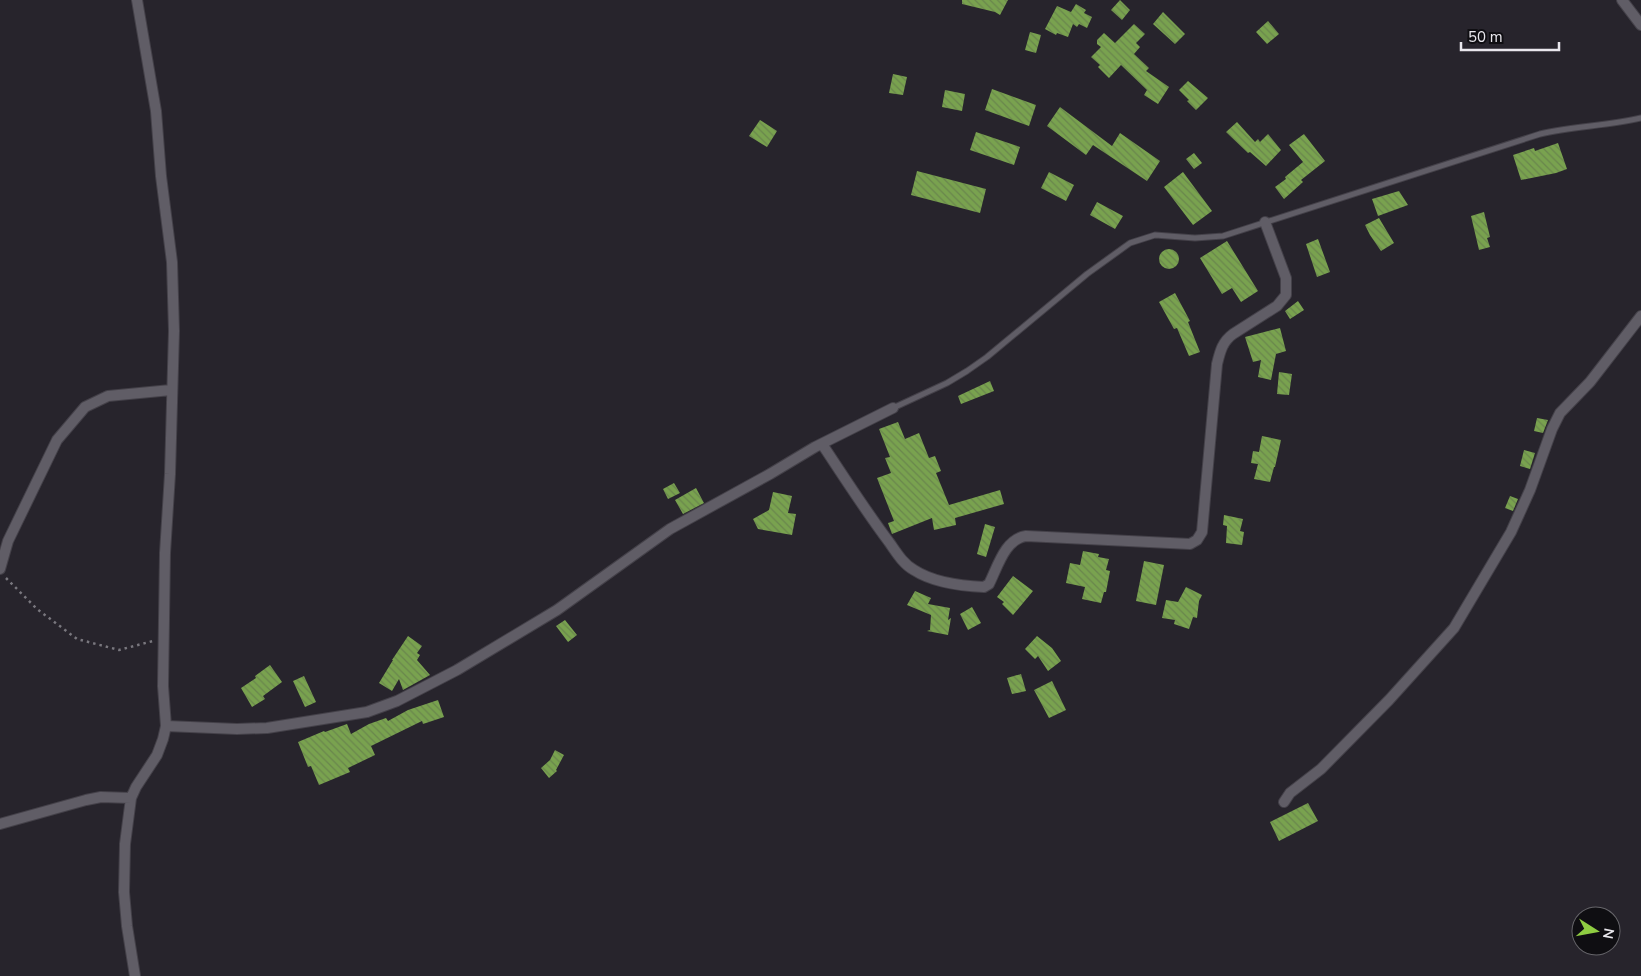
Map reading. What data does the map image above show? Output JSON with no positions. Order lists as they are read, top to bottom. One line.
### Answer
{"scale_bar":"50 m","north":"right"}
